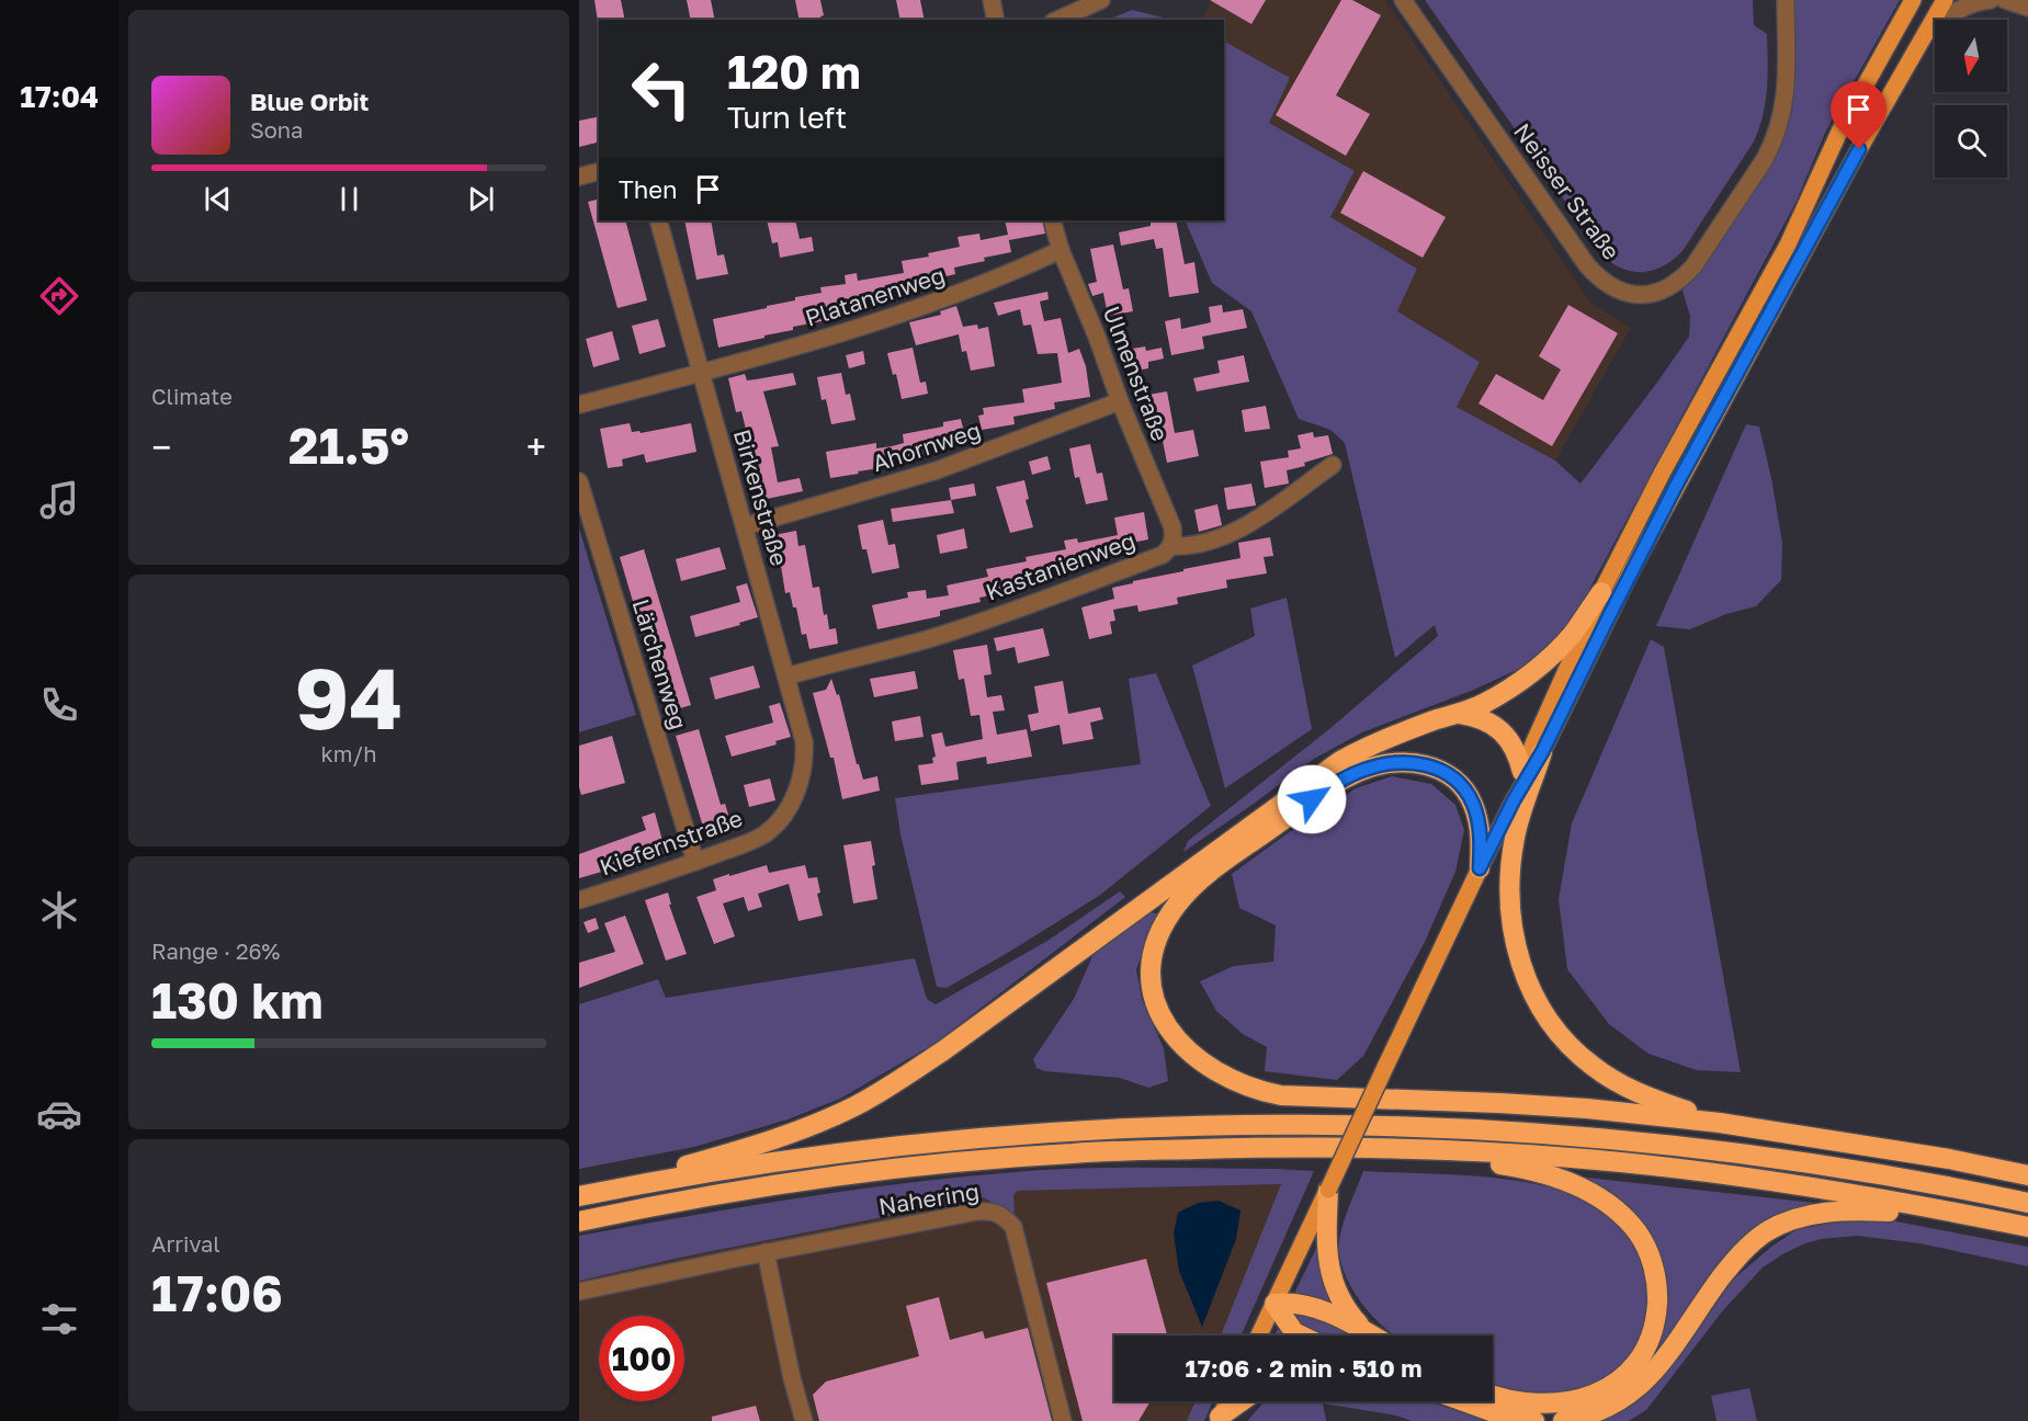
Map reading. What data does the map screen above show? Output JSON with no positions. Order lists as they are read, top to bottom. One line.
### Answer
{"streets":{"street":["Neisser Straße","Platanenweg","Ulmenstraße","Ahornweg","Birkenstraße","Kastanienweg","Lärchenweg","Kiefernstraße","Nahering"]},"crossings":[["Platanenweg","Ulmenstraße"],["Platanenweg","Birkenstraße"],["Ulmenstraße","Ahornweg"],["Ulmenstraße","Kastanienweg"],["Ahornweg","Birkenstraße"],["Birkenstraße","Kastanienweg"],["Birkenstraße","Kiefernstraße"],["Lärchenweg","Kiefernstraße"]],"north":"bottom","page":{"tabs":"17:04","turn":["120 m","Turn left"],"song":["Blue Orbit","Sona"],"then":"Then","tile":["Climate",["94","km/h"],["Range · 26%","130 km"],["Arrival","17:06"]],"heat":["−","21.5°","+"],"limit":"100","trip":"17:06 · 2 min · 510 m"}}
